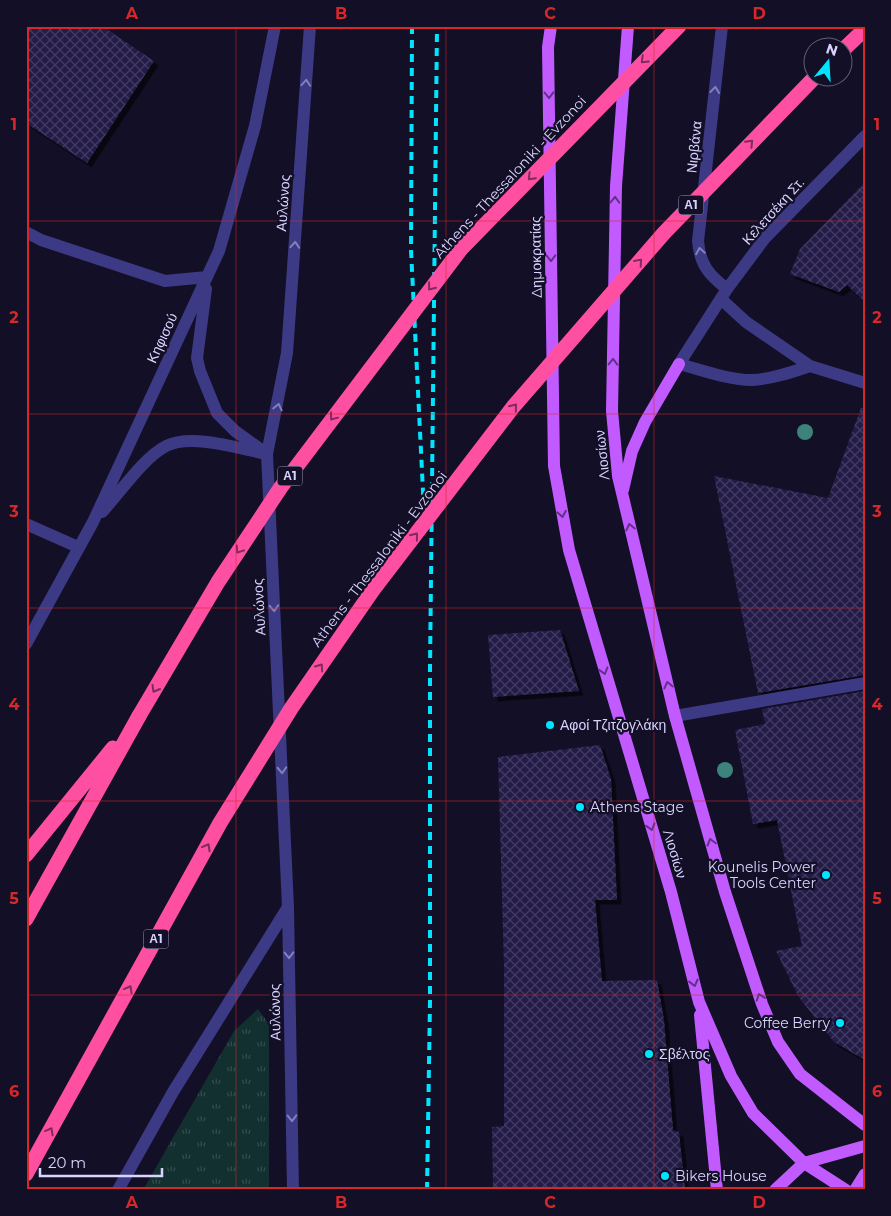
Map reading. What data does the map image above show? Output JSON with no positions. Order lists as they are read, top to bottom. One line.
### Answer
{"streets":{"highway":["Athens - Thessaloniki - Evzonoi","Α1"],"main road":["Δημοκρατίας","Λιοσίων"],"street":["Νιρβάνα","Αυλώνος","Κελετσέκη Στ.","Κηφισού"]},"crossings":[["Νιρβάνα","Κελετσέκη Στ."],["Δημοκρατίας","Λιοσίων"]],"one_way":["Νιρβάνα","Δημοκρατίας"],"places":["Αφοί Τζιτζογλάκη","Athens Stage","Kounelis Power Tools Center","Coffee Berry","Σβέλτος","Bikers House"],"scale_bar":"20 m","north":"top","grid":{"columns":["A","B","C","D"],"rows":["1","2","3","4","5","6"]}}
